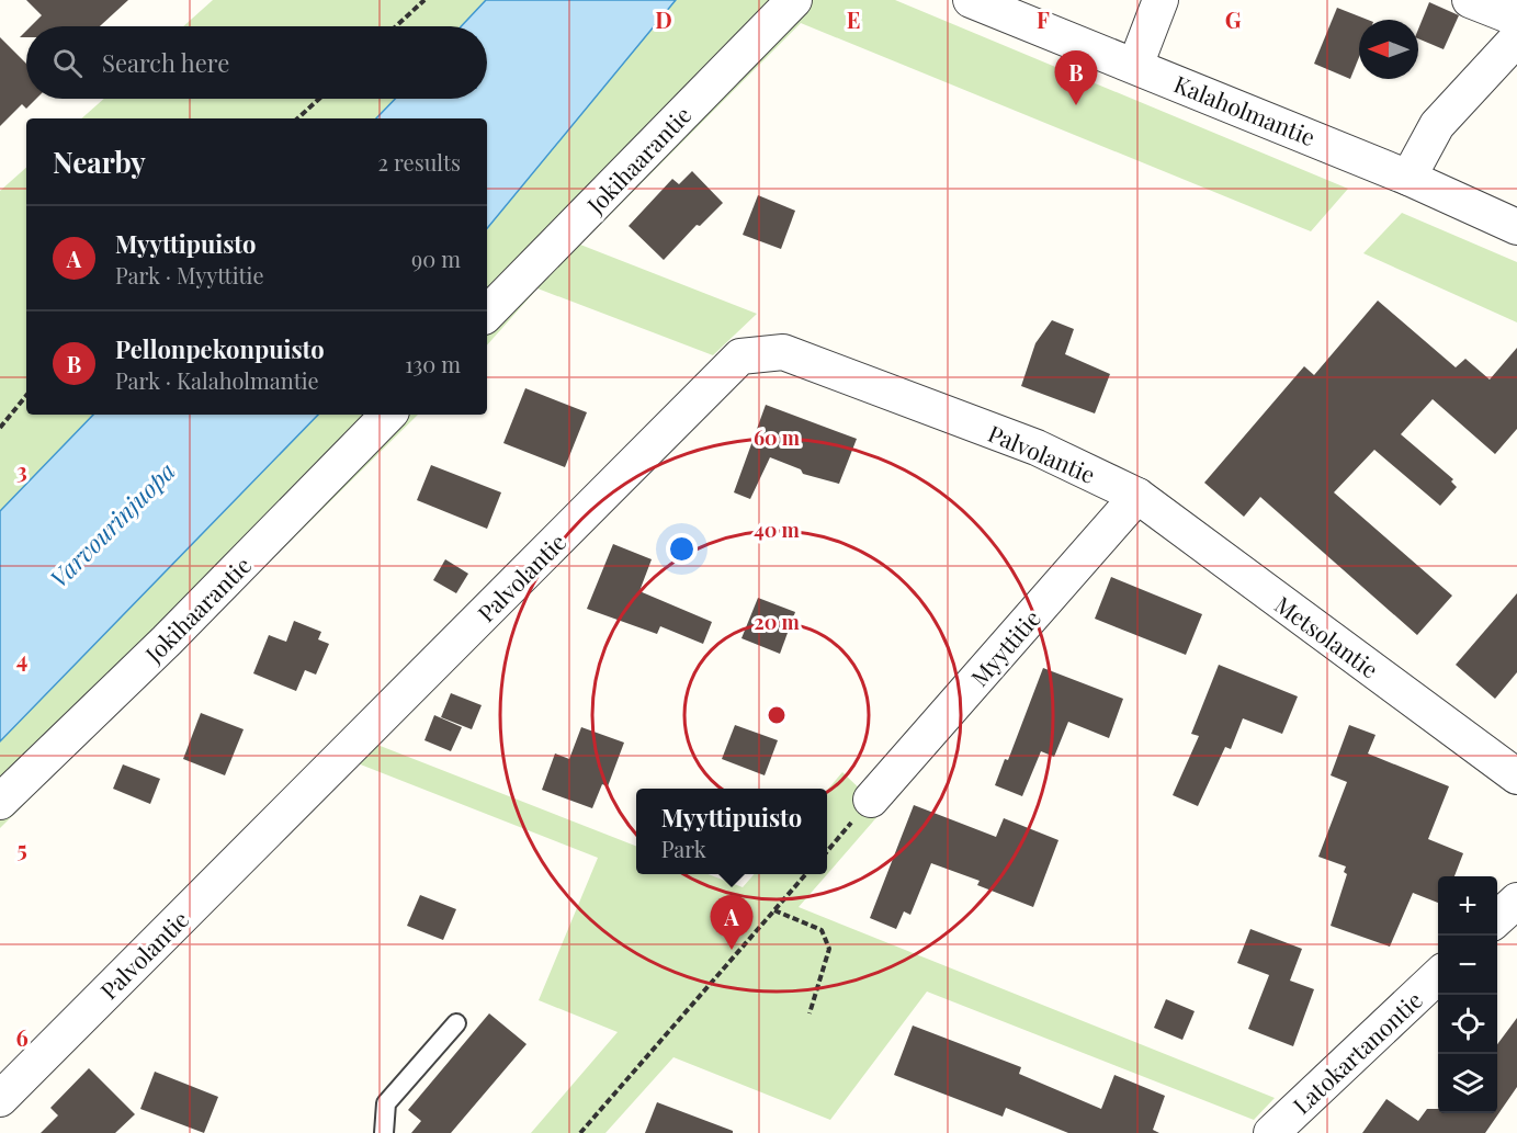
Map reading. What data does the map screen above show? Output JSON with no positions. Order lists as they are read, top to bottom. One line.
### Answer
{"streets":{"street":["Kalaholmantie","Jokihaarantie","Palvolantie","Metsolantie","Myyttitie","Latokartanontie"]},"crossings":[["Palvolantie","Metsolantie"],["Palvolantie","Myyttitie"],["Metsolantie","Myyttitie"]],"water":["Varvourinjuopa"],"north":"left","page":{"search":"Search here","pins":["B","A"],"heading":["Nearby","2 results"],"list":[{"mark":"A","name":"Myyttipuisto","note":"Park · Myyttitie","value":"90 m"},{"mark":"B","name":"Pellonpekonpuisto","note":"Park · Kalaholmantie","value":"130 m"}],"popup":["Myyttipuisto","Park"],"map_buttons":["+","−"]},"grid":{"columns":["D","E","F","G"],"rows":["3","4","5","6"]},"rings":["60 m","40 m","20 m"]}
